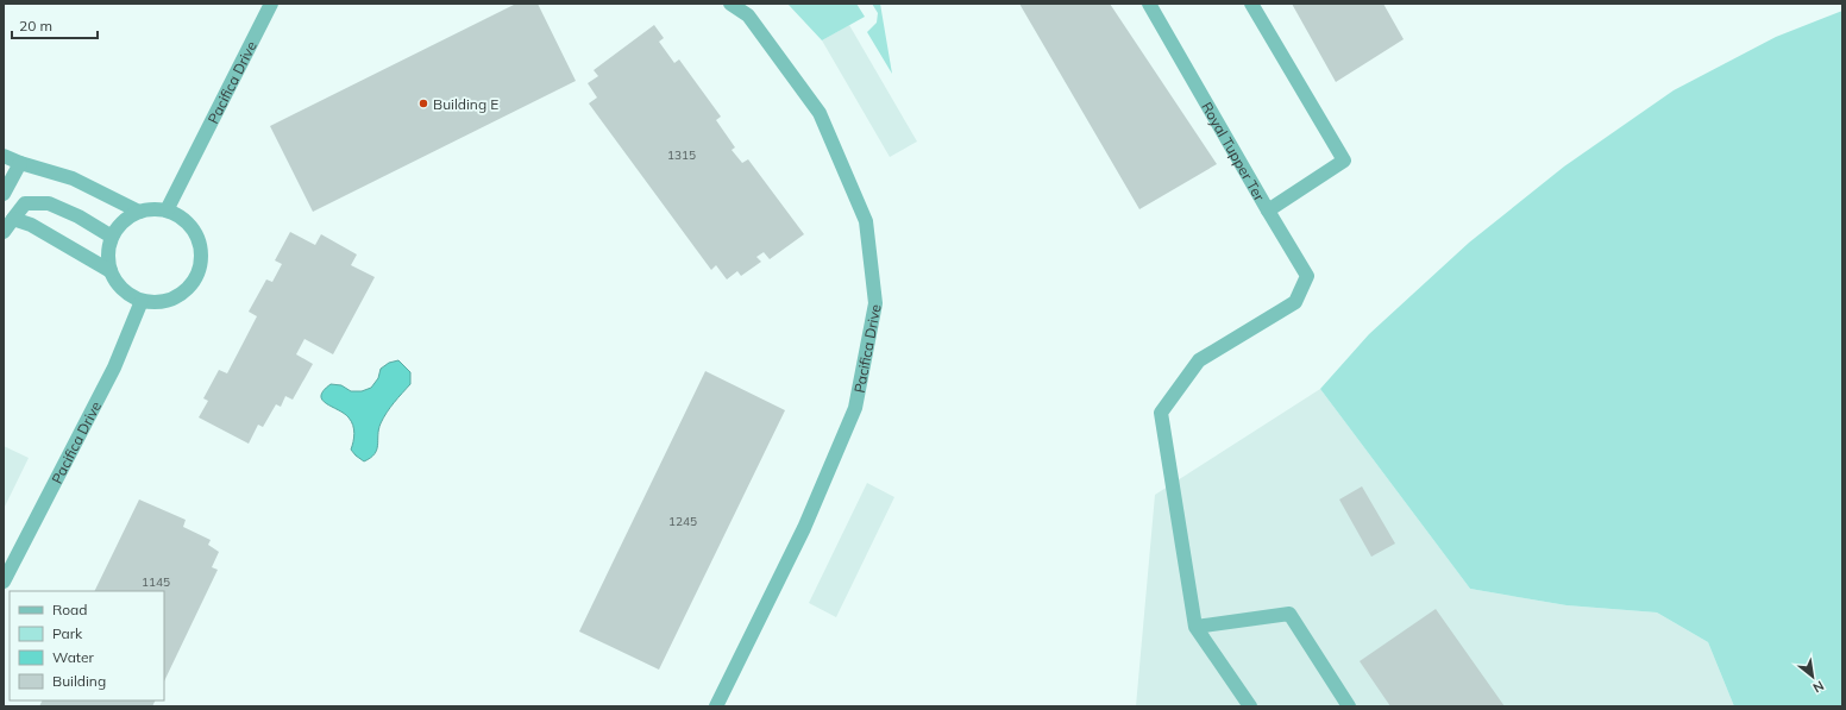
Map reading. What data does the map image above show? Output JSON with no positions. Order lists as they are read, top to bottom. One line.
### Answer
{"streets":{"street":["Pacifica Drive","Royal Tupper Ter"]},"places":["Building E"],"house_numbers":["1315","1245","1145"],"legend":["Road","Park","Water","Building"],"scale_bar":"20 m","north":"bottom right"}
